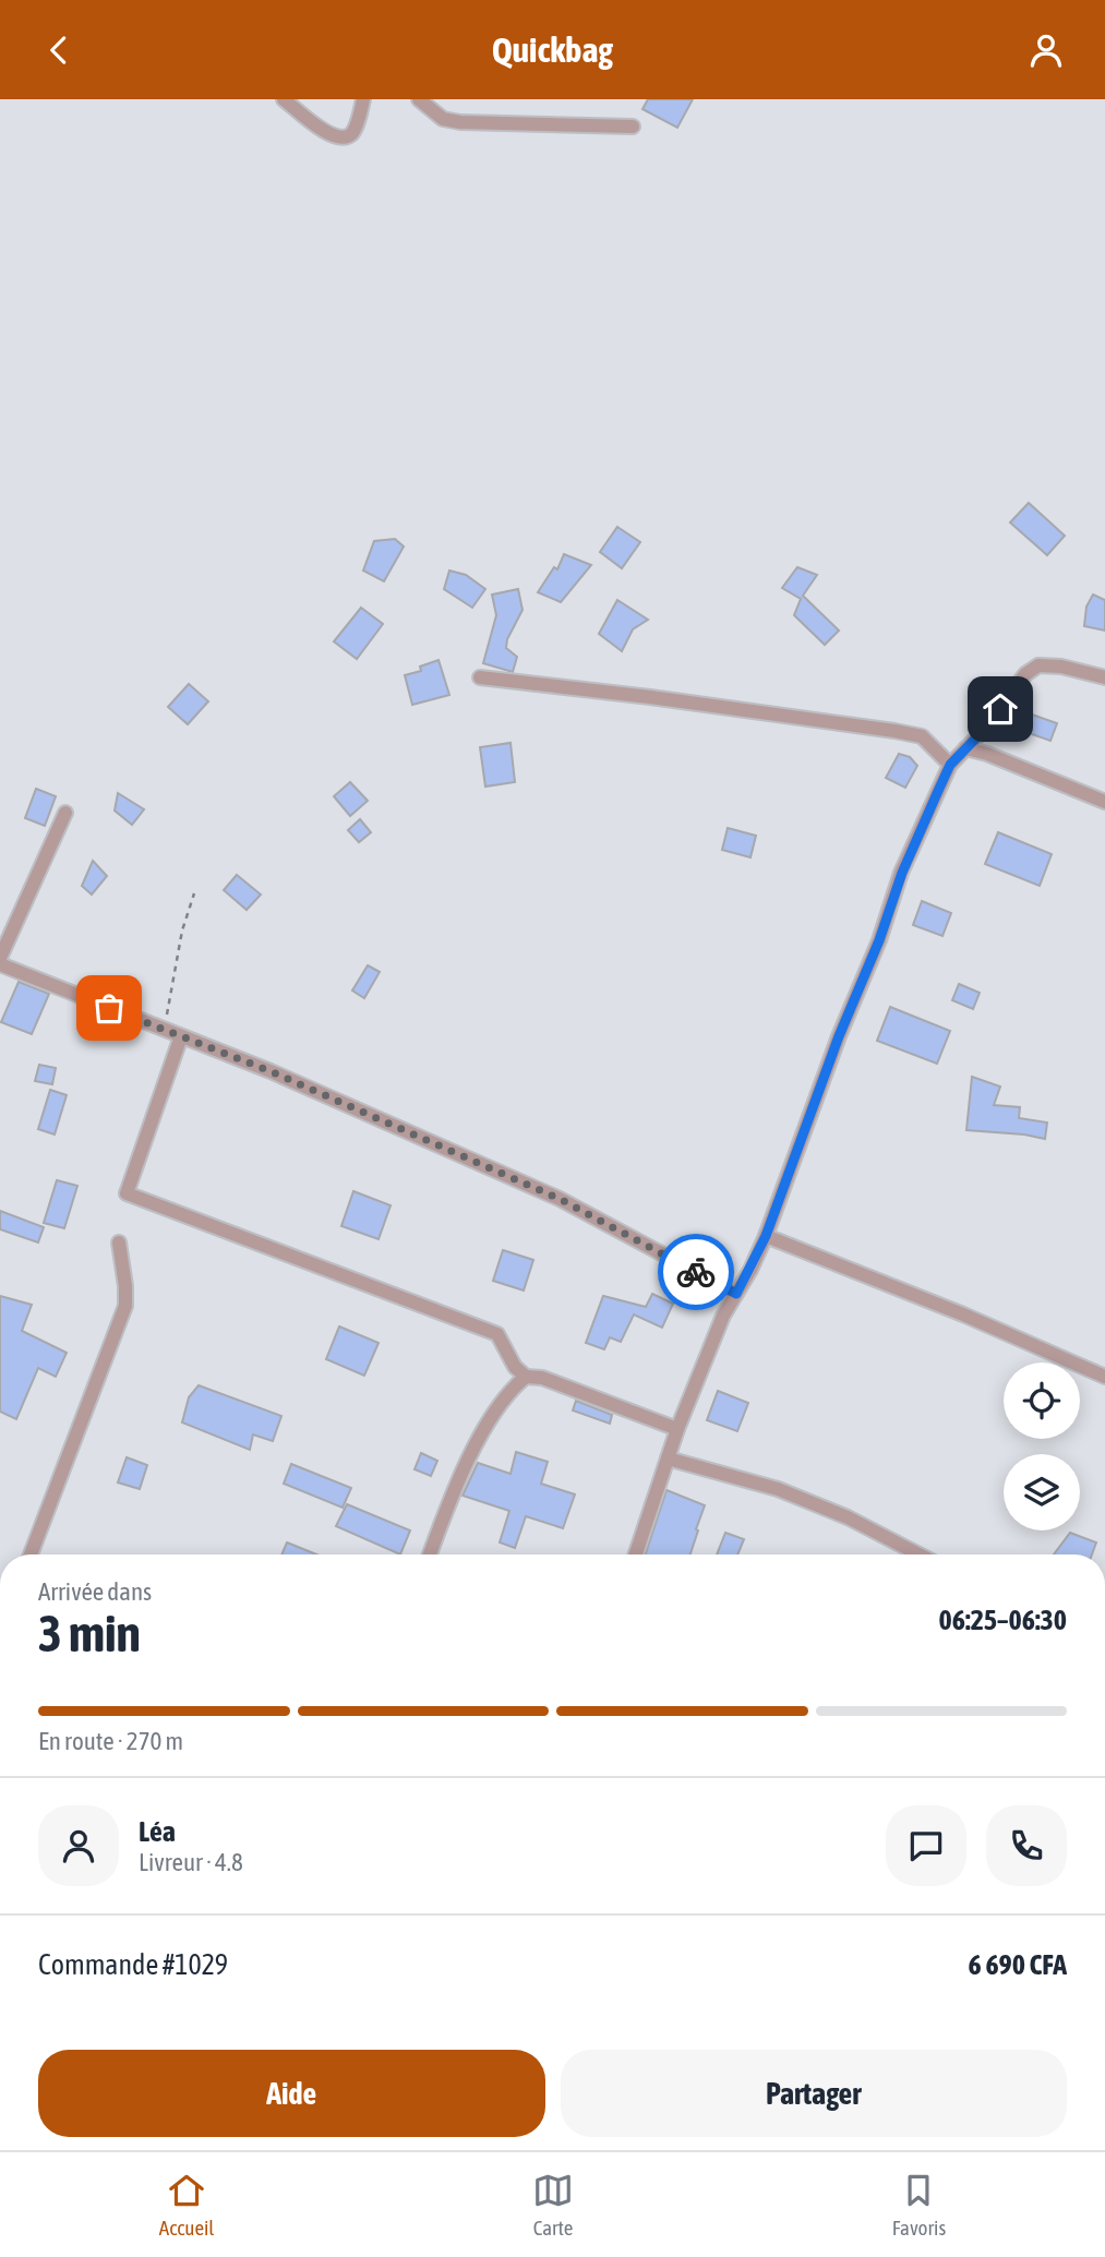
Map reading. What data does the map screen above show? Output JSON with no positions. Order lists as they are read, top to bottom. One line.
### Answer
{"page":{"header":"Quickbag","heading":["3 min","Arrivée dans","06:25–06:30"],"panel":["Léa","Livreur · 4.8","Commande #1029","6 690 CFA"],"bar":"En route · 270 m","buttons":["Aide","Partager"],"tabs":["Accueil","Carte","Favoris"]}}
